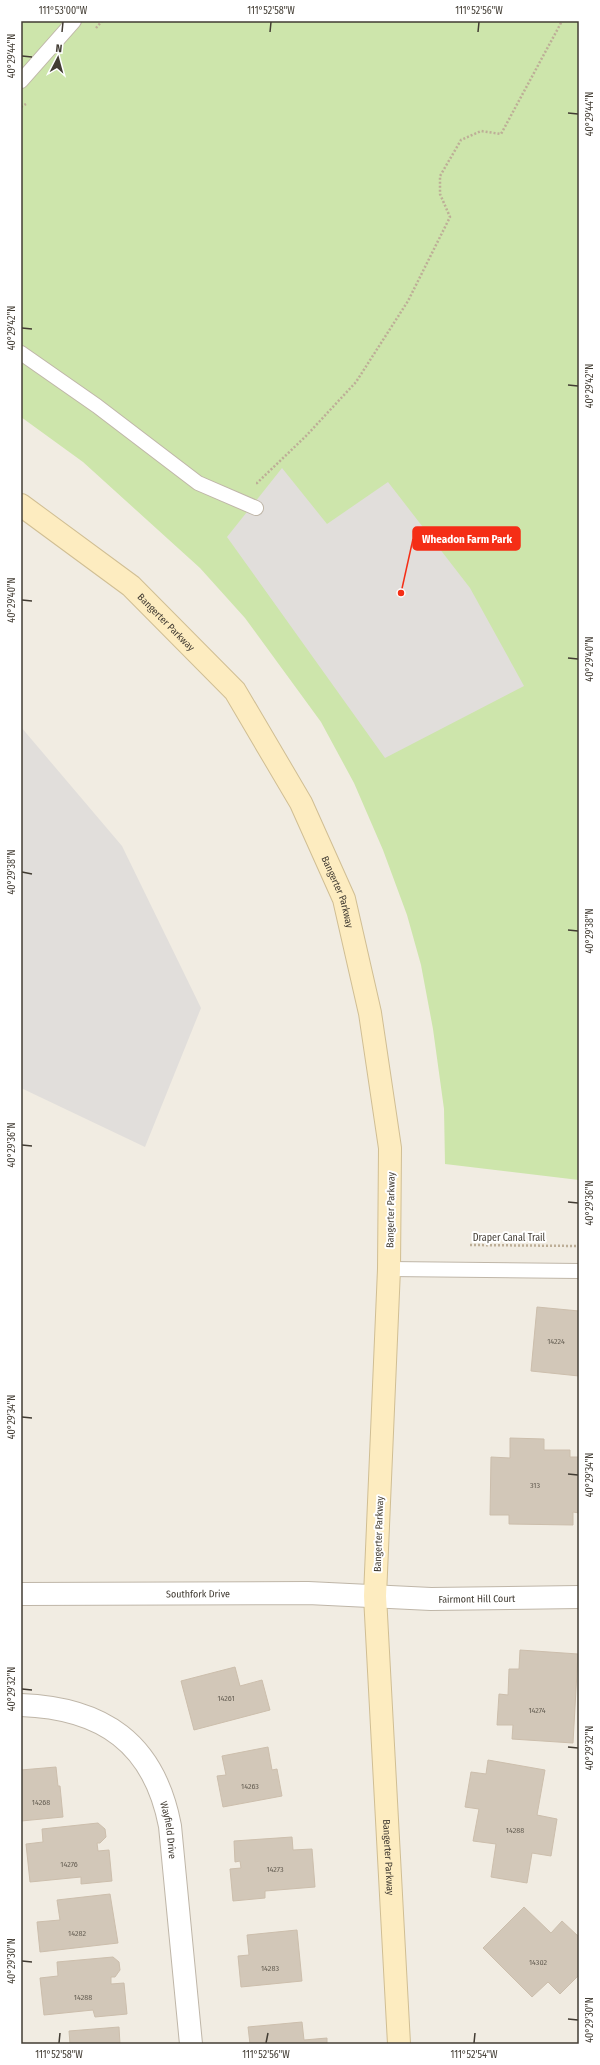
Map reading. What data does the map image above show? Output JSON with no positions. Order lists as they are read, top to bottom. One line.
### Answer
{"streets":{"main road":["Bangerter Parkway"],"street":["Southfork Drive","Fairmont Hill Court","Wayfield Drive"],"path":["Draper Canal Trail"]},"crossings":[["Bangerter Parkway","Southfork Drive"],["Bangerter Parkway","Fairmont Hill Court"],["Southfork Drive","Fairmont Hill Court"]],"places":["Wheadon Farm Park"],"house_numbers":["14224","313","14261","14274","14263","14268","14288","14276","14273","14282","14302","14283","14288"],"north":"top","coordinates":["111°53'00\"W","111°52'58\"W","111°52'56\"W","40°29'44\"N","40°29'42\"N","40°29'40\"N","40°29'38\"N","40°29'36\"N","40°29'34\"N","40°29'32\"N","40°29'30\"N","111°52'54\"W"]}
